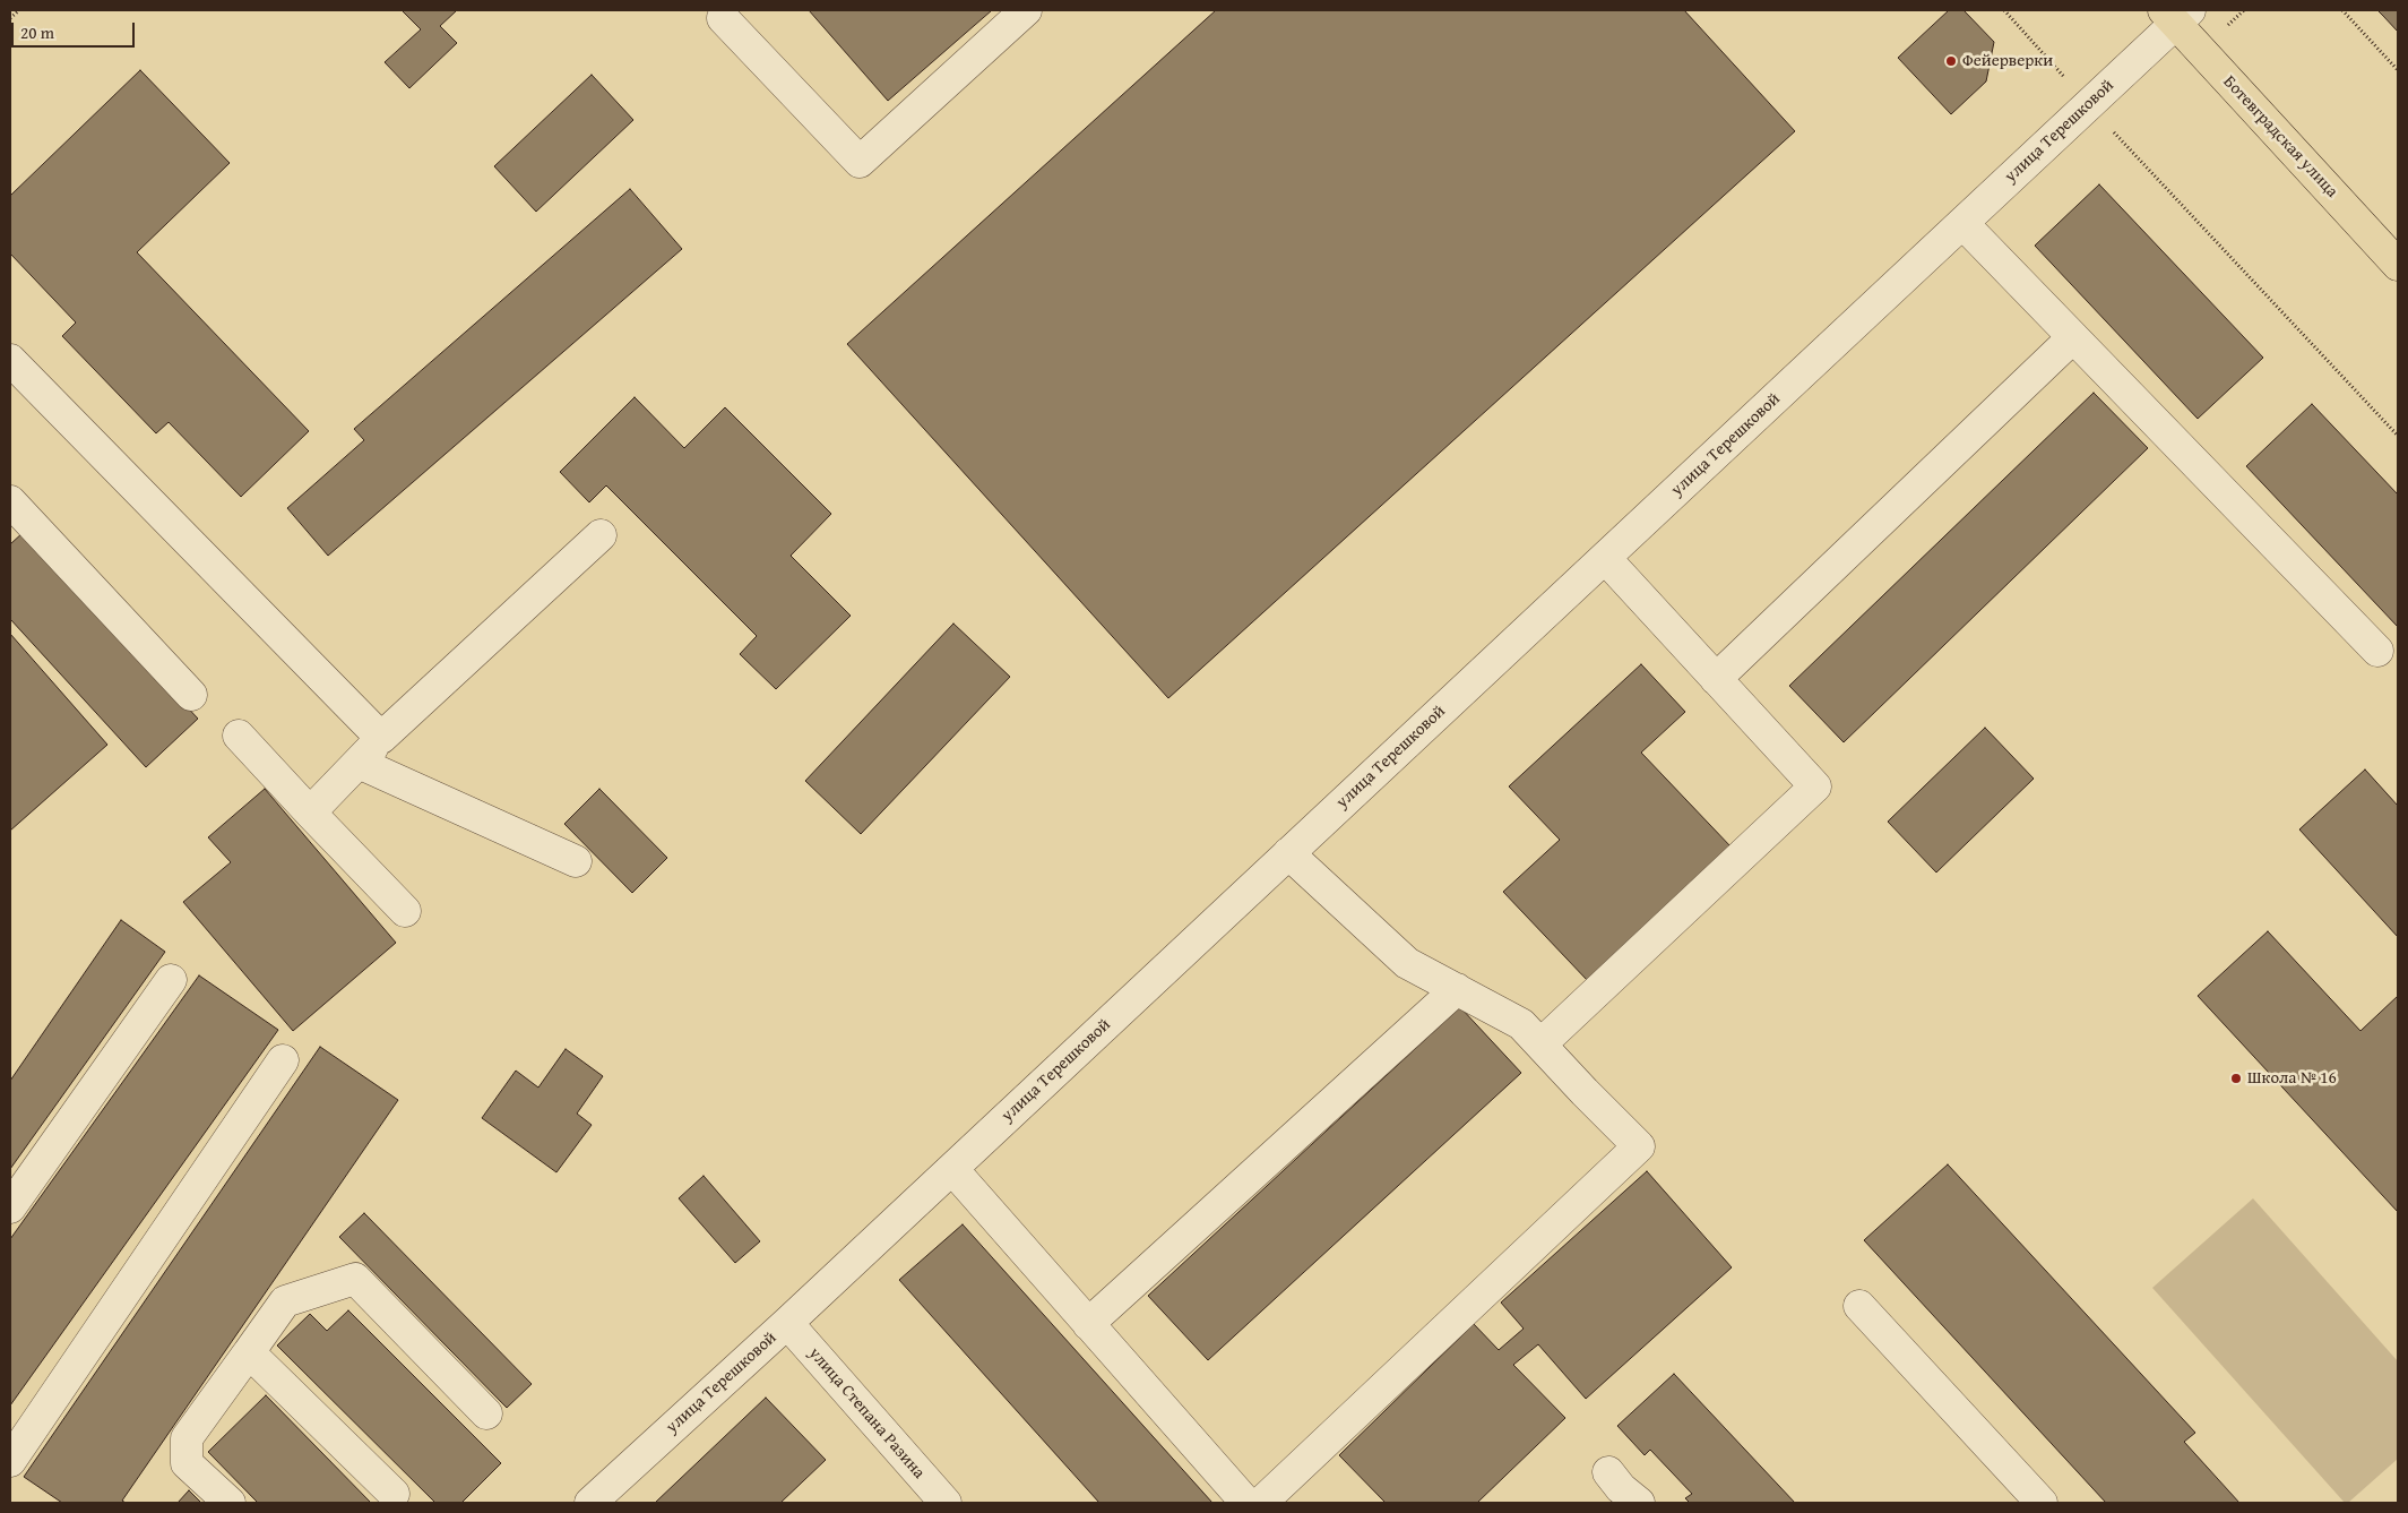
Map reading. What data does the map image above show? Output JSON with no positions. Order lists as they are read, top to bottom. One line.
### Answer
{"streets":{"main road":["Ботевградская улица"],"street":["улица Терешковой","улица Степана Разина"]},"crossings":[["улица Терешковой","Ботевградская улица"],["улица Терешковой","улица Степана Разина"]],"places":["Фейерверки","Школа № 16"],"scale_bar":"20 m"}
